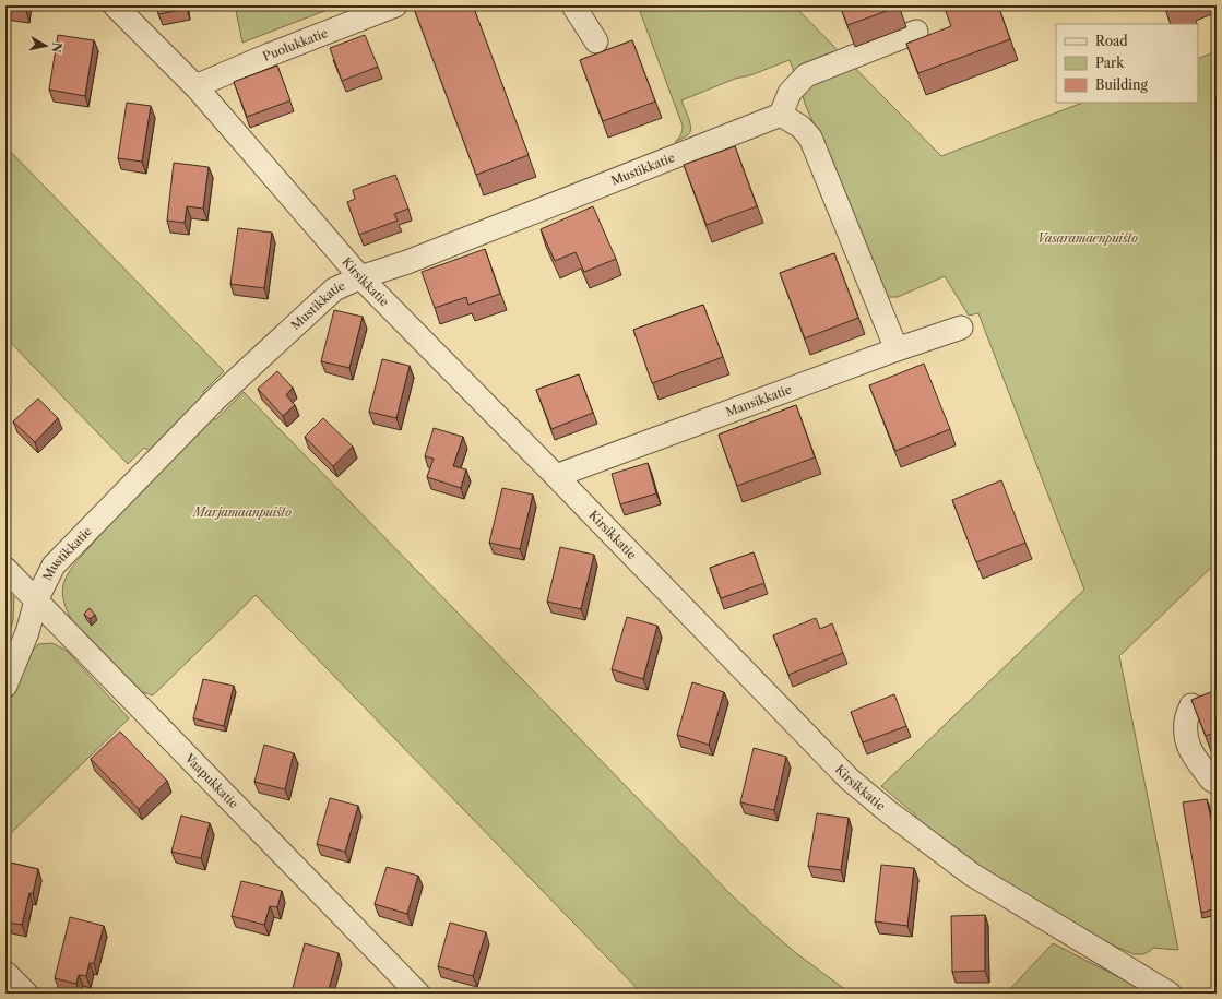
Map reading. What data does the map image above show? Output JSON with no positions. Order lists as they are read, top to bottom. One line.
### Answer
{"streets":{"street":["Puolukkatie","Mustikkatie","Kirsikkatie","Mansikkatie","Vaapukkatie"]},"crossings":[["Puolukkatie","Kirsikkatie"],["Mustikkatie","Kirsikkatie"],["Mustikkatie","Vaapukkatie"],["Kirsikkatie","Mansikkatie"]],"parks":["Vasaramäenpuisto","Marjamaanpuisto"],"legend":["Road","Park","Building"],"north":"right"}
